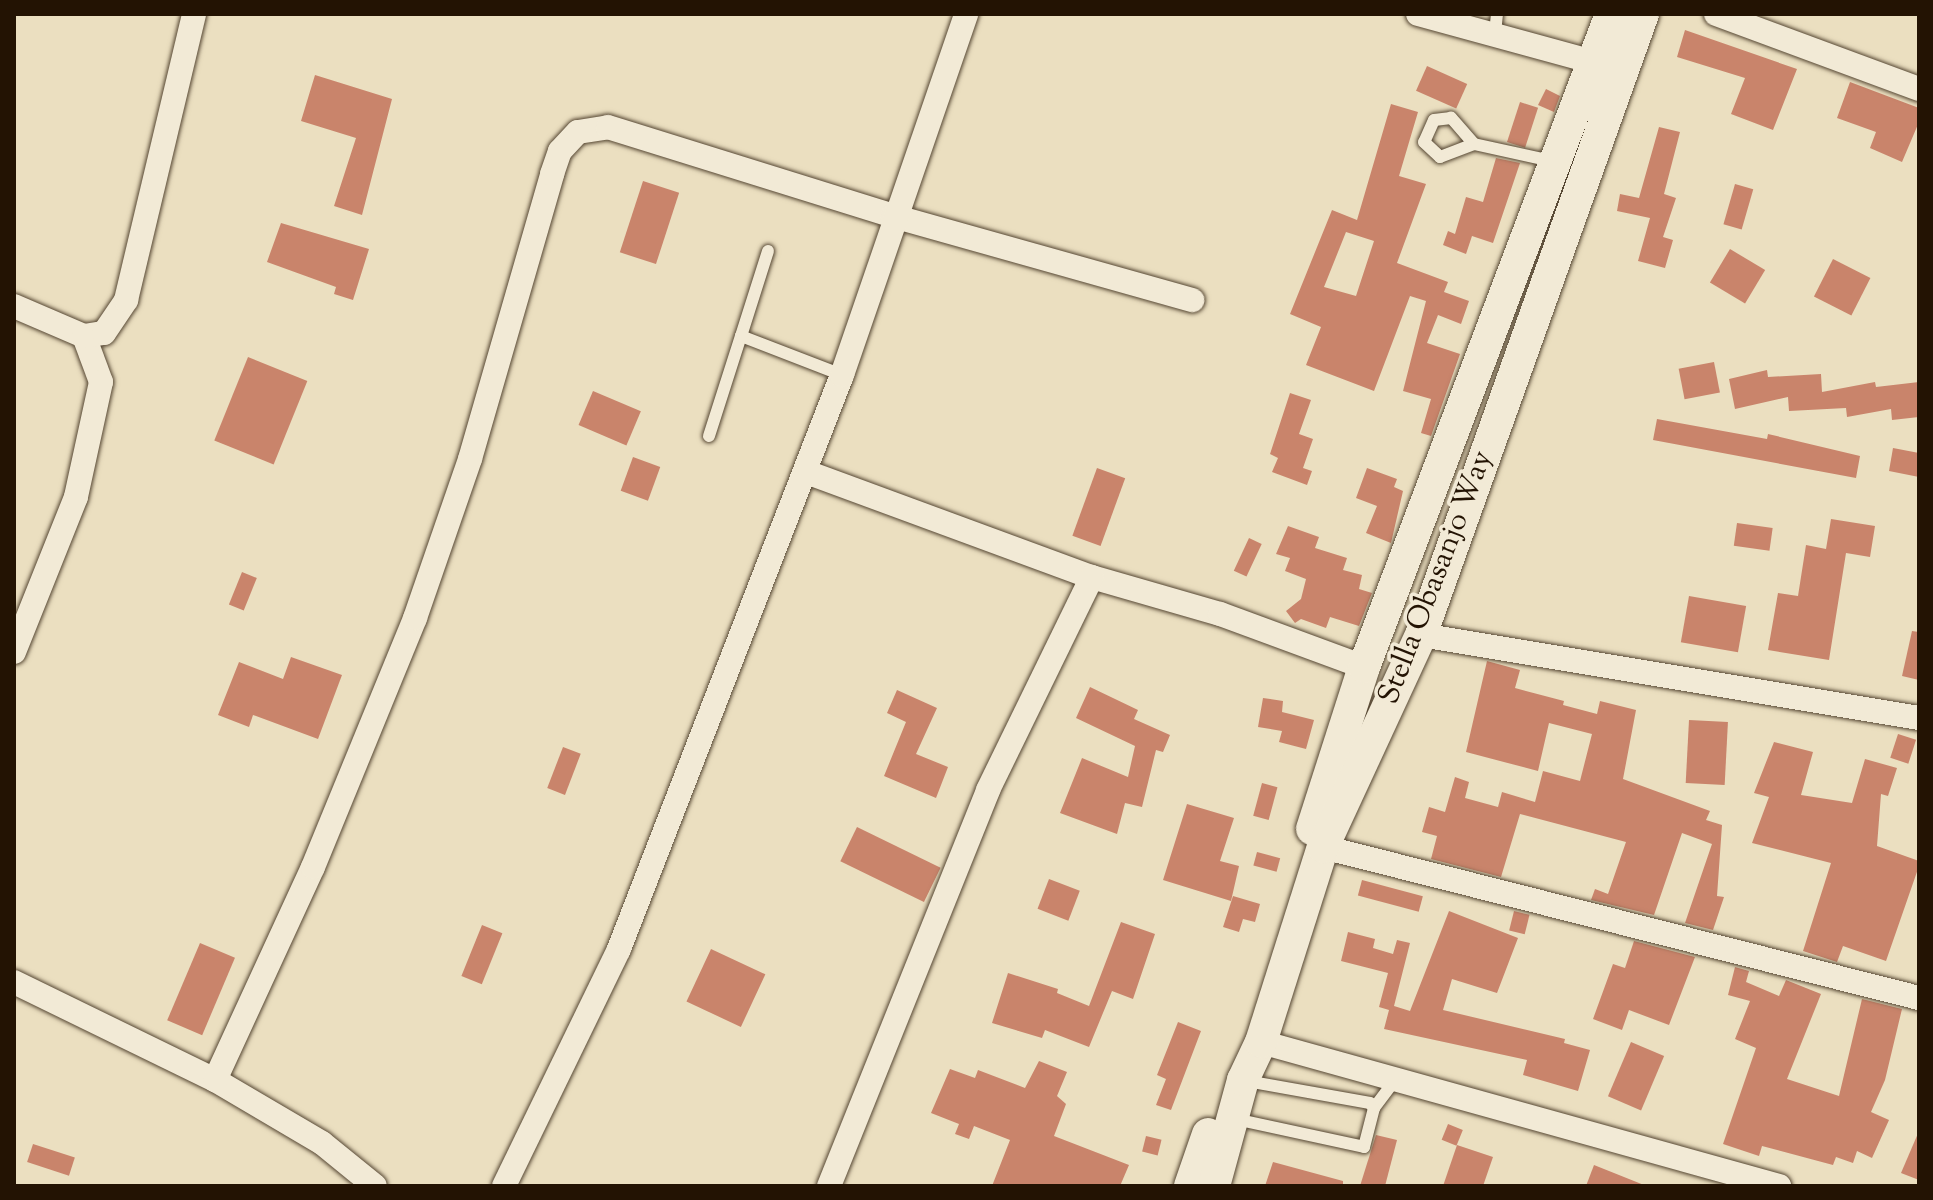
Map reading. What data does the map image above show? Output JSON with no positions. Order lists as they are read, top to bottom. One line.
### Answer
{"streets":{"street":["Stella Obasanjo Way"]}}
